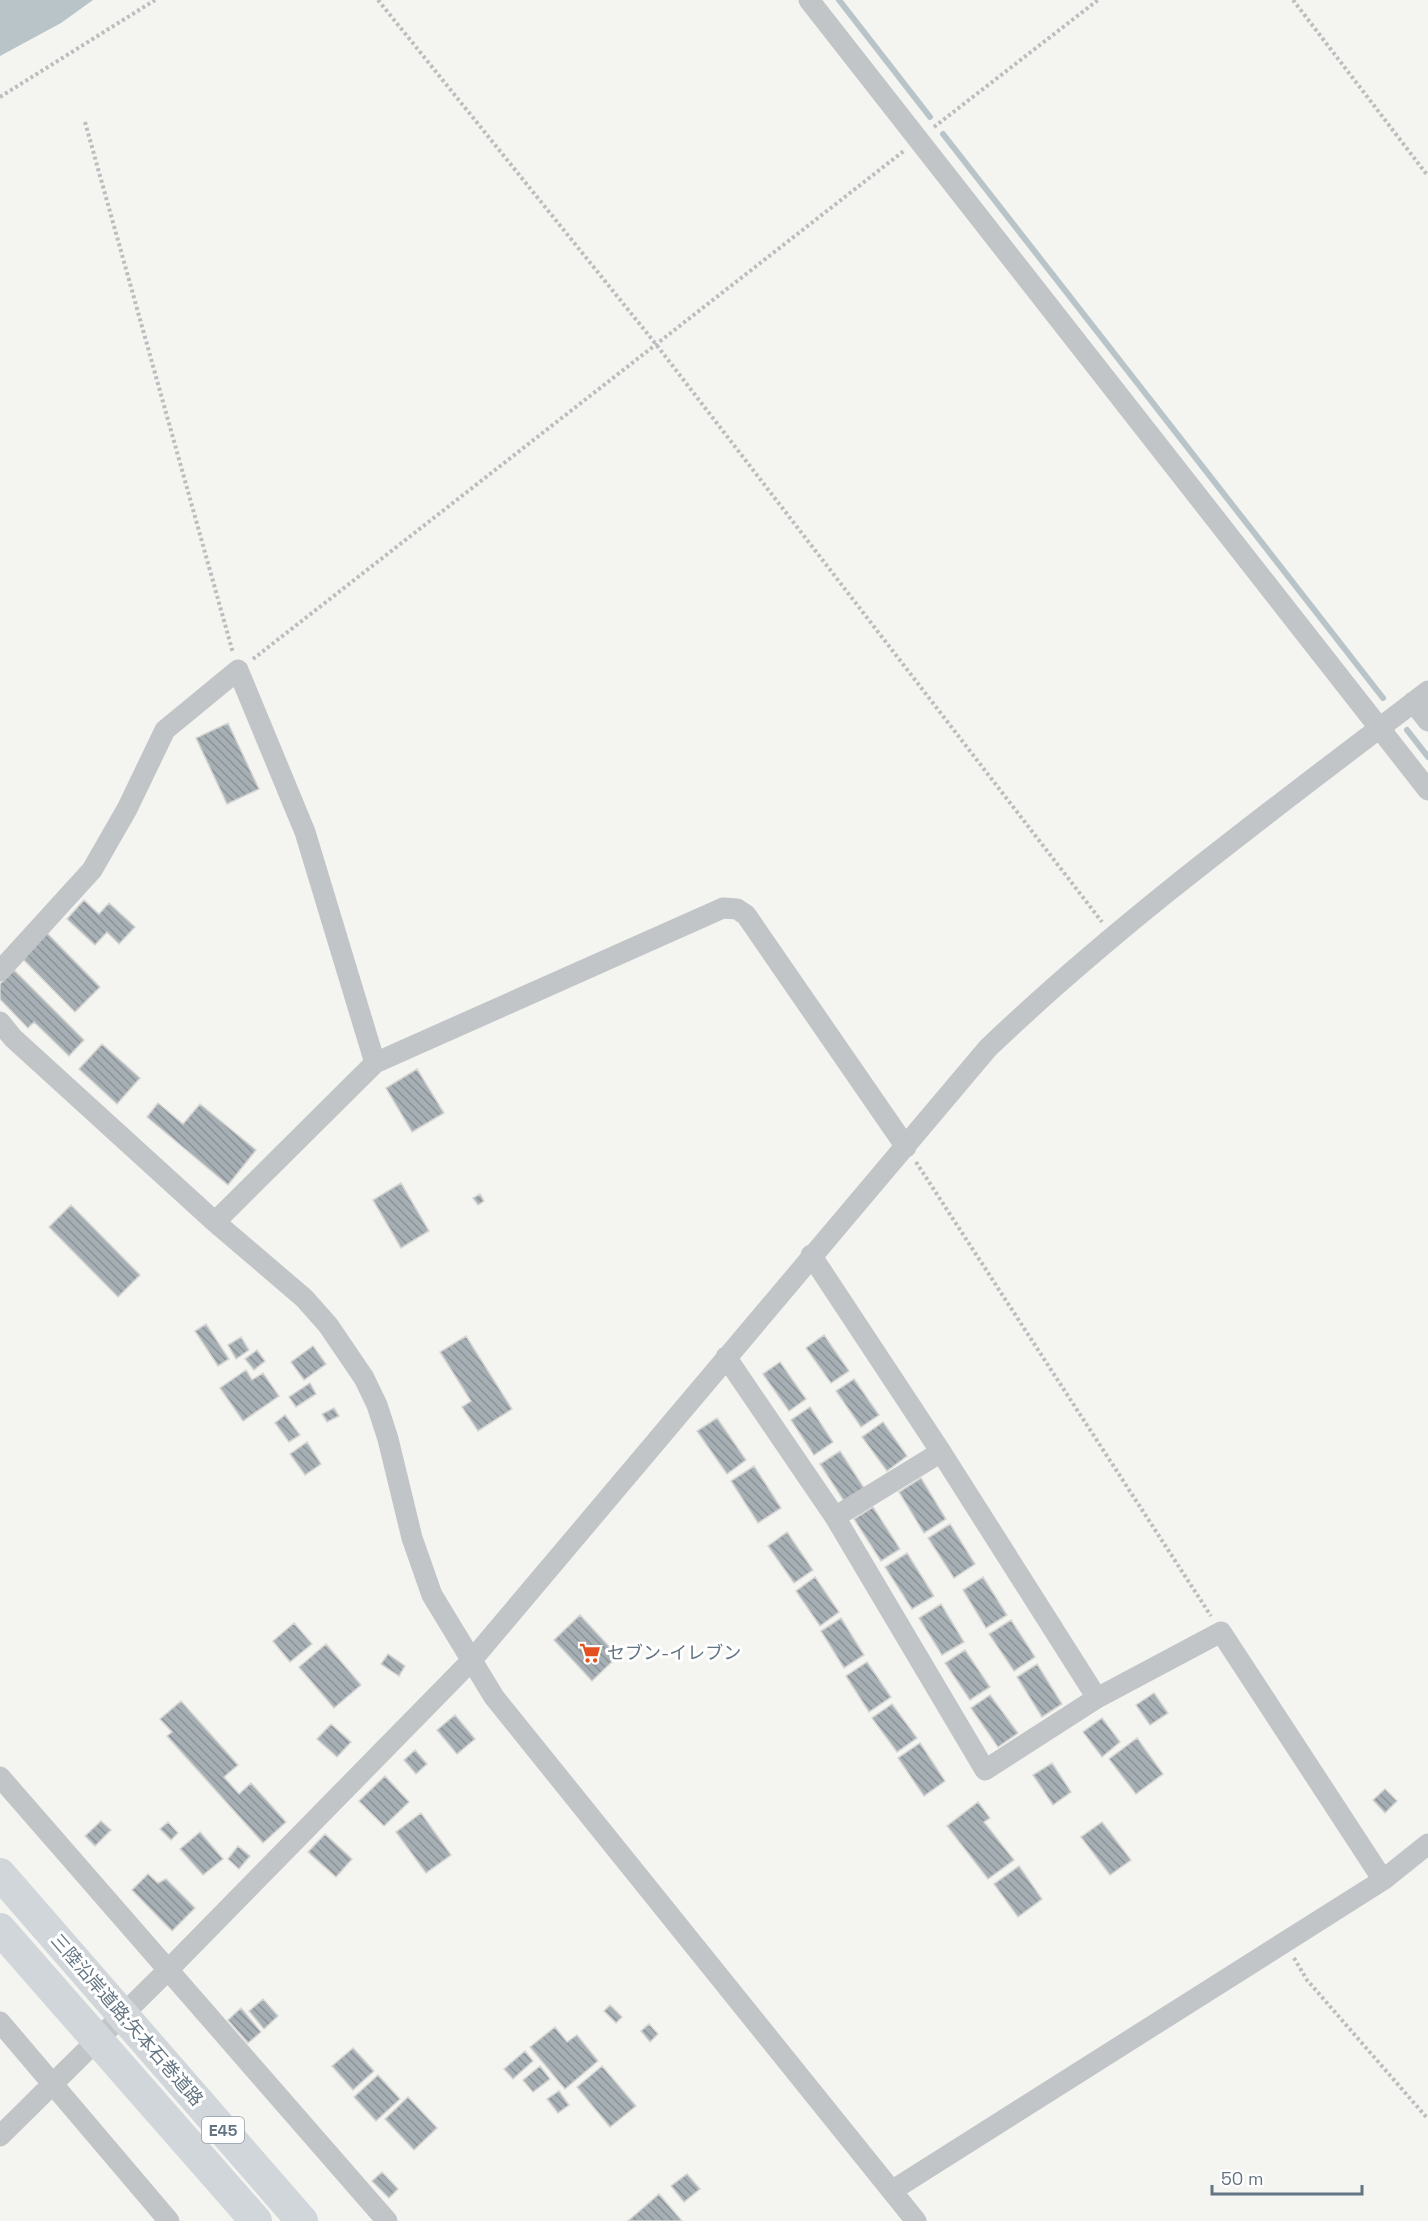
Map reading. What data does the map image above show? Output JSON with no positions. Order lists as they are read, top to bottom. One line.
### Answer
{"streets":{"highway":["三陸沿岸道路;矢本石巻道路","E45"]},"places":{"supermarket":["セブン-イレブン"]},"scale_bar":"50 m"}
